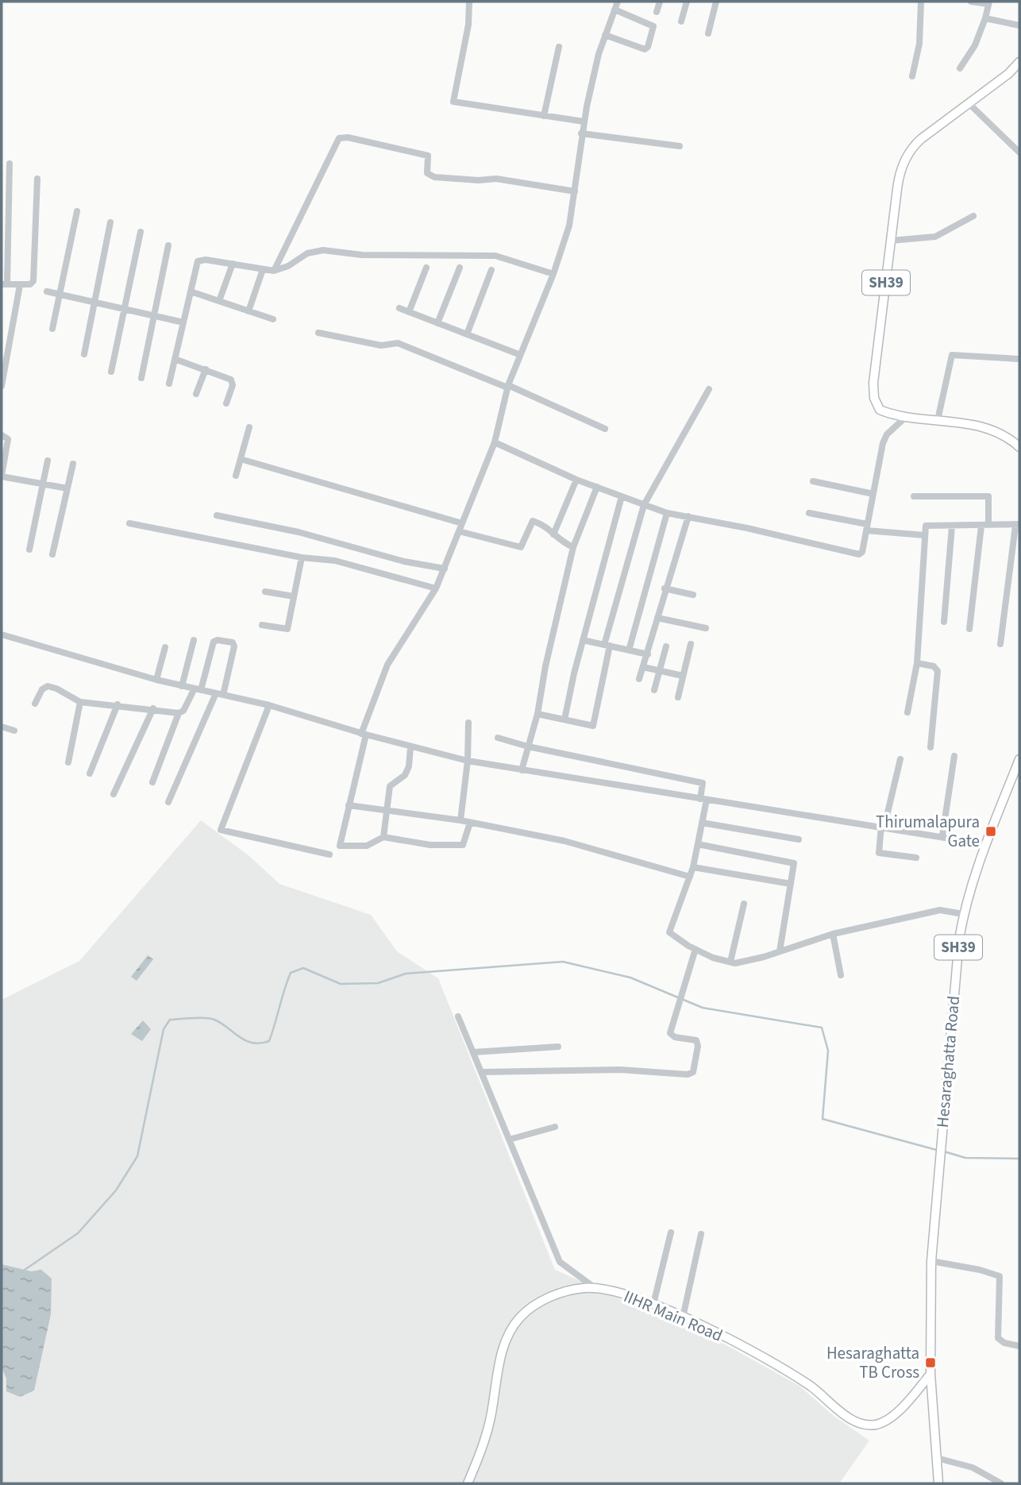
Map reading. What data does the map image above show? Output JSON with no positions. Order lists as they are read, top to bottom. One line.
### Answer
{"streets":{"main road":["SH39","Hesaraghatta Road","IIHR Main Road"]},"crossings":[["Hesaraghatta Road","IIHR Main Road"]],"places":{"transit":["Thirumalapura Gate","Hesaraghatta TB Cross"]}}
